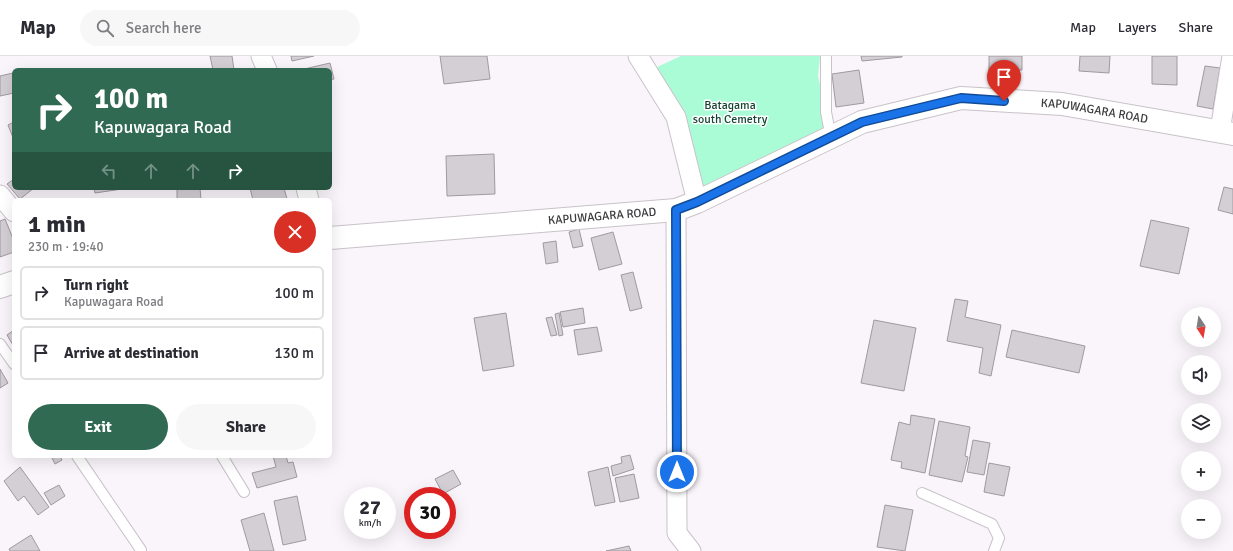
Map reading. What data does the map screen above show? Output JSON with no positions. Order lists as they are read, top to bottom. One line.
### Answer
{"streets":{"street":["KAPUWAGARA ROAD"]},"parks":["Batagama south Cemetry"],"north":"bottom","page":{"header":"Map","search":"Search here","nav":["Map","Layers","Share"],"turn":["100 m","Kapuwagara Road"],"heading":["1 min","230 m · 19:40"],"list":[{"name":"Turn right","note":"Kapuwagara Road","value":"100 m"},{"name":"Arrive at destination","value":"130 m"}],"map_buttons":["+","−"],"buttons":["Exit","Share"],"speed":"27 km/h","limit":"30"}}
